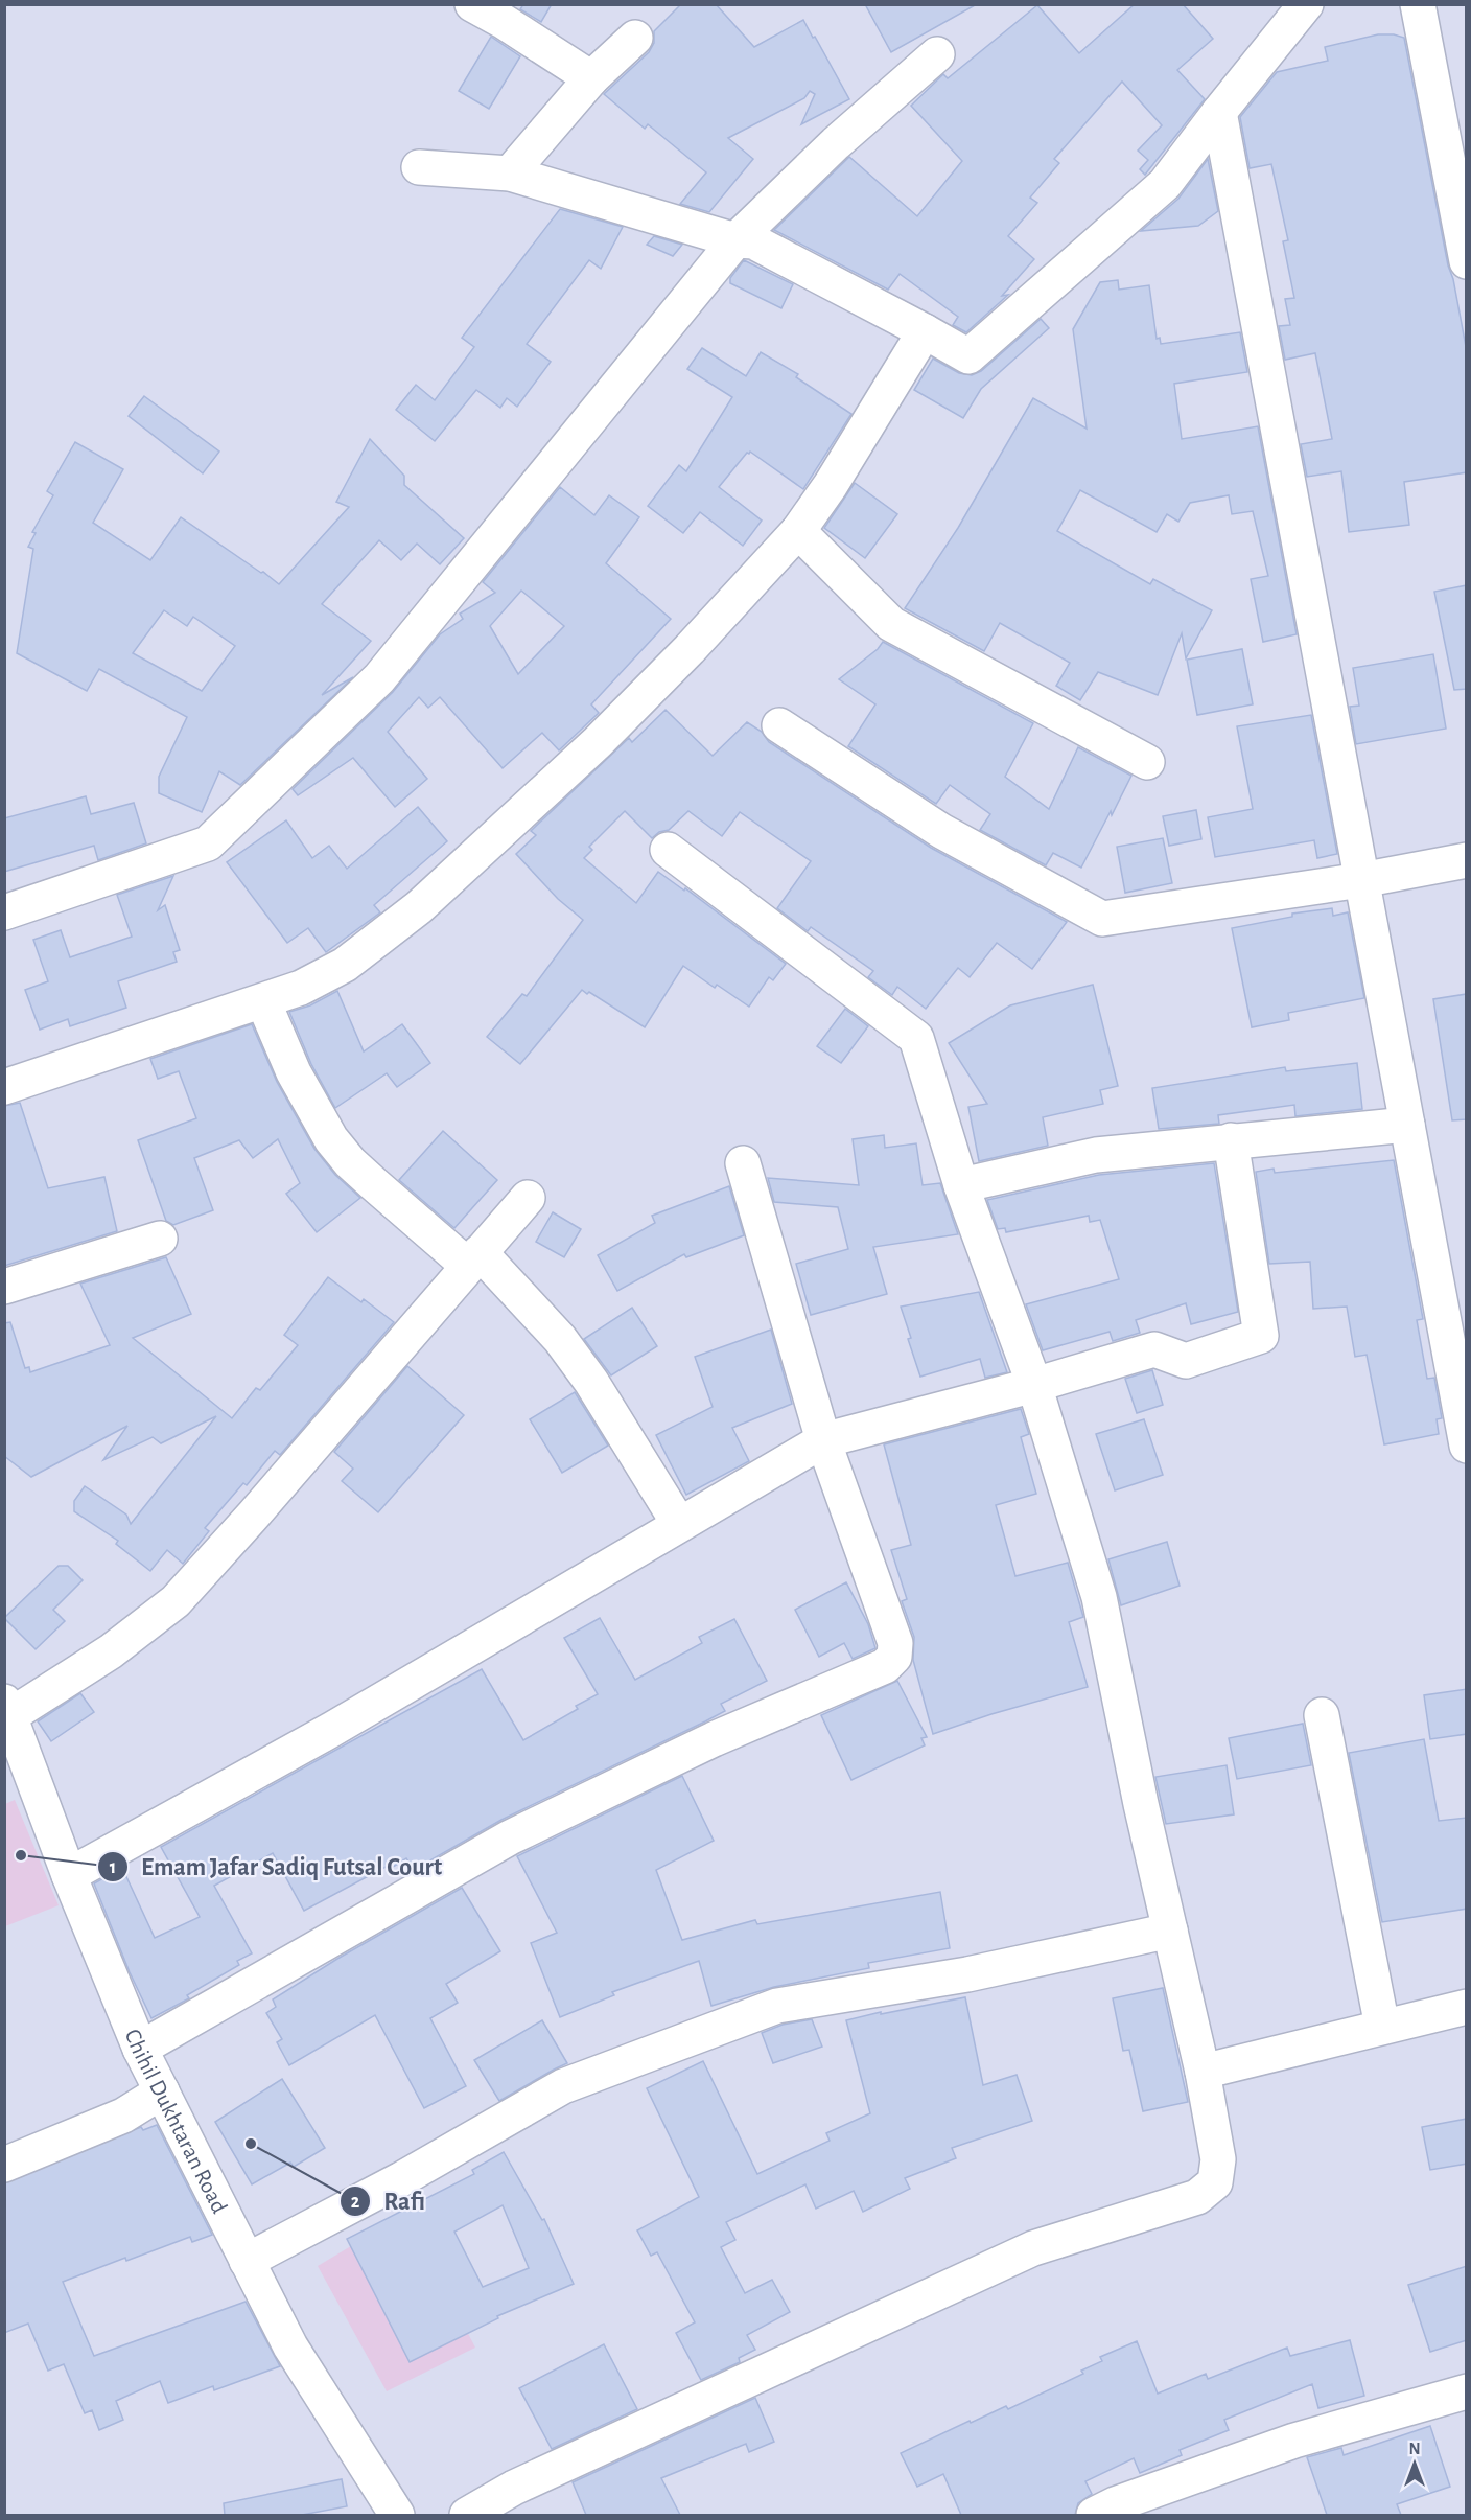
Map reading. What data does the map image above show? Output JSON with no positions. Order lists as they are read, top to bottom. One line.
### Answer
{"streets":{"street":["Chihil Dukhtaran Road"]},"places":["Emam Jafar Sadiq Futsal Court","Rafi"],"north":"top"}
